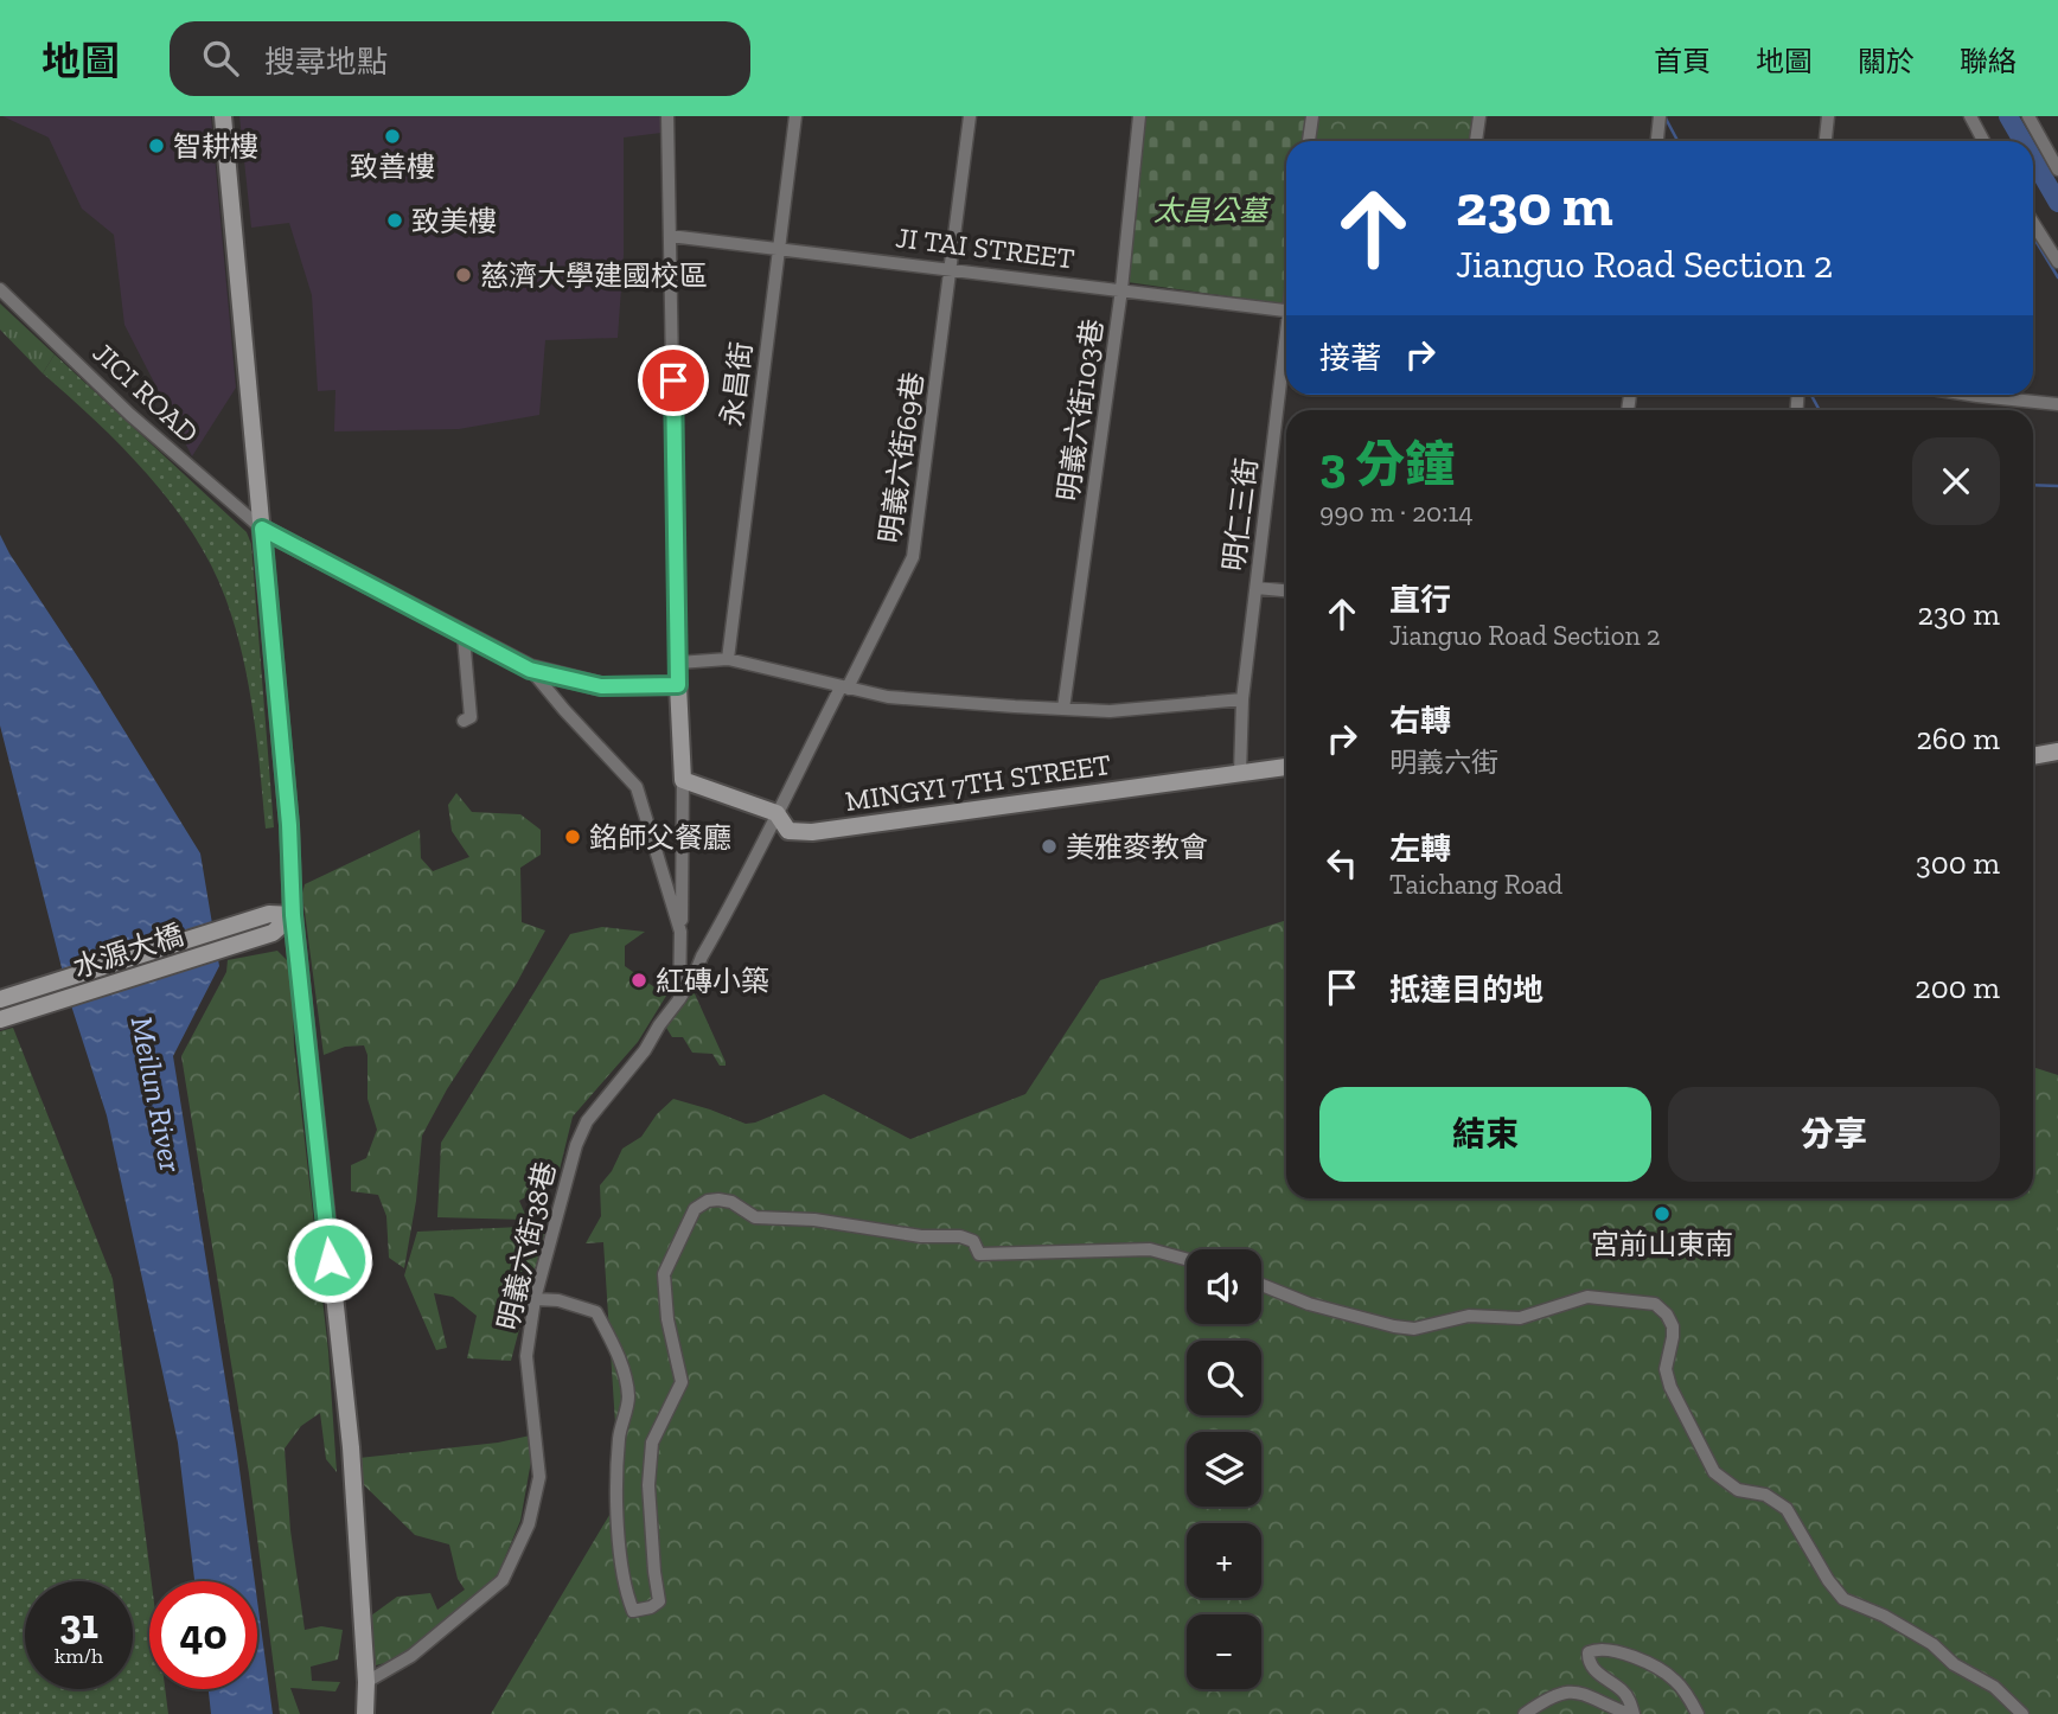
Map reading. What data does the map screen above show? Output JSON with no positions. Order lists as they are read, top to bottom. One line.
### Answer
{"streets":{"street":["JI TAI STREET","永昌街","JICI ROAD","明義六街103巷","明義六街69巷","明仁三街","MINGYI 7TH STREET","水源大橋","明義六街38巷"]},"crossings":[["JI TAI STREET","永昌街"],["JI TAI STREET","明義六街103巷"],["JI TAI STREET","明義六街69巷"],["明義六街69巷","MINGYI 7TH STREET"],["明義六街69巷","明義六街38巷"],["明仁三街","MINGYI 7TH STREET"],["MINGYI 7TH STREET","明義六街38巷"]],"water":["Meilun River"],"parks":["太昌公墓"],"places":["致善樓","智耕樓","致美樓","慈濟大學建國校區","銘師父餐廳","美雅麥教會","紅磚小築","宮前山東南"],"page":{"header":"地圖","search":"搜尋地點","nav":["首頁","地圖","關於","聯絡"],"turn":["230 m","Jianguo Road Section 2"],"then":"接著","heading":["3 分鐘","990 m · 20:14"],"list":[{"name":"直行","note":"Jianguo Road Section 2","value":"230 m"},{"name":"右轉","note":"明義六街","value":"260 m"},{"name":"左轉","note":"Taichang Road","value":"300 m"},{"name":"抵達目的地","value":"200 m"}],"buttons":["結束","分享"],"map_buttons":["+","−"],"speed":"31 km/h","limit":"40"}}
